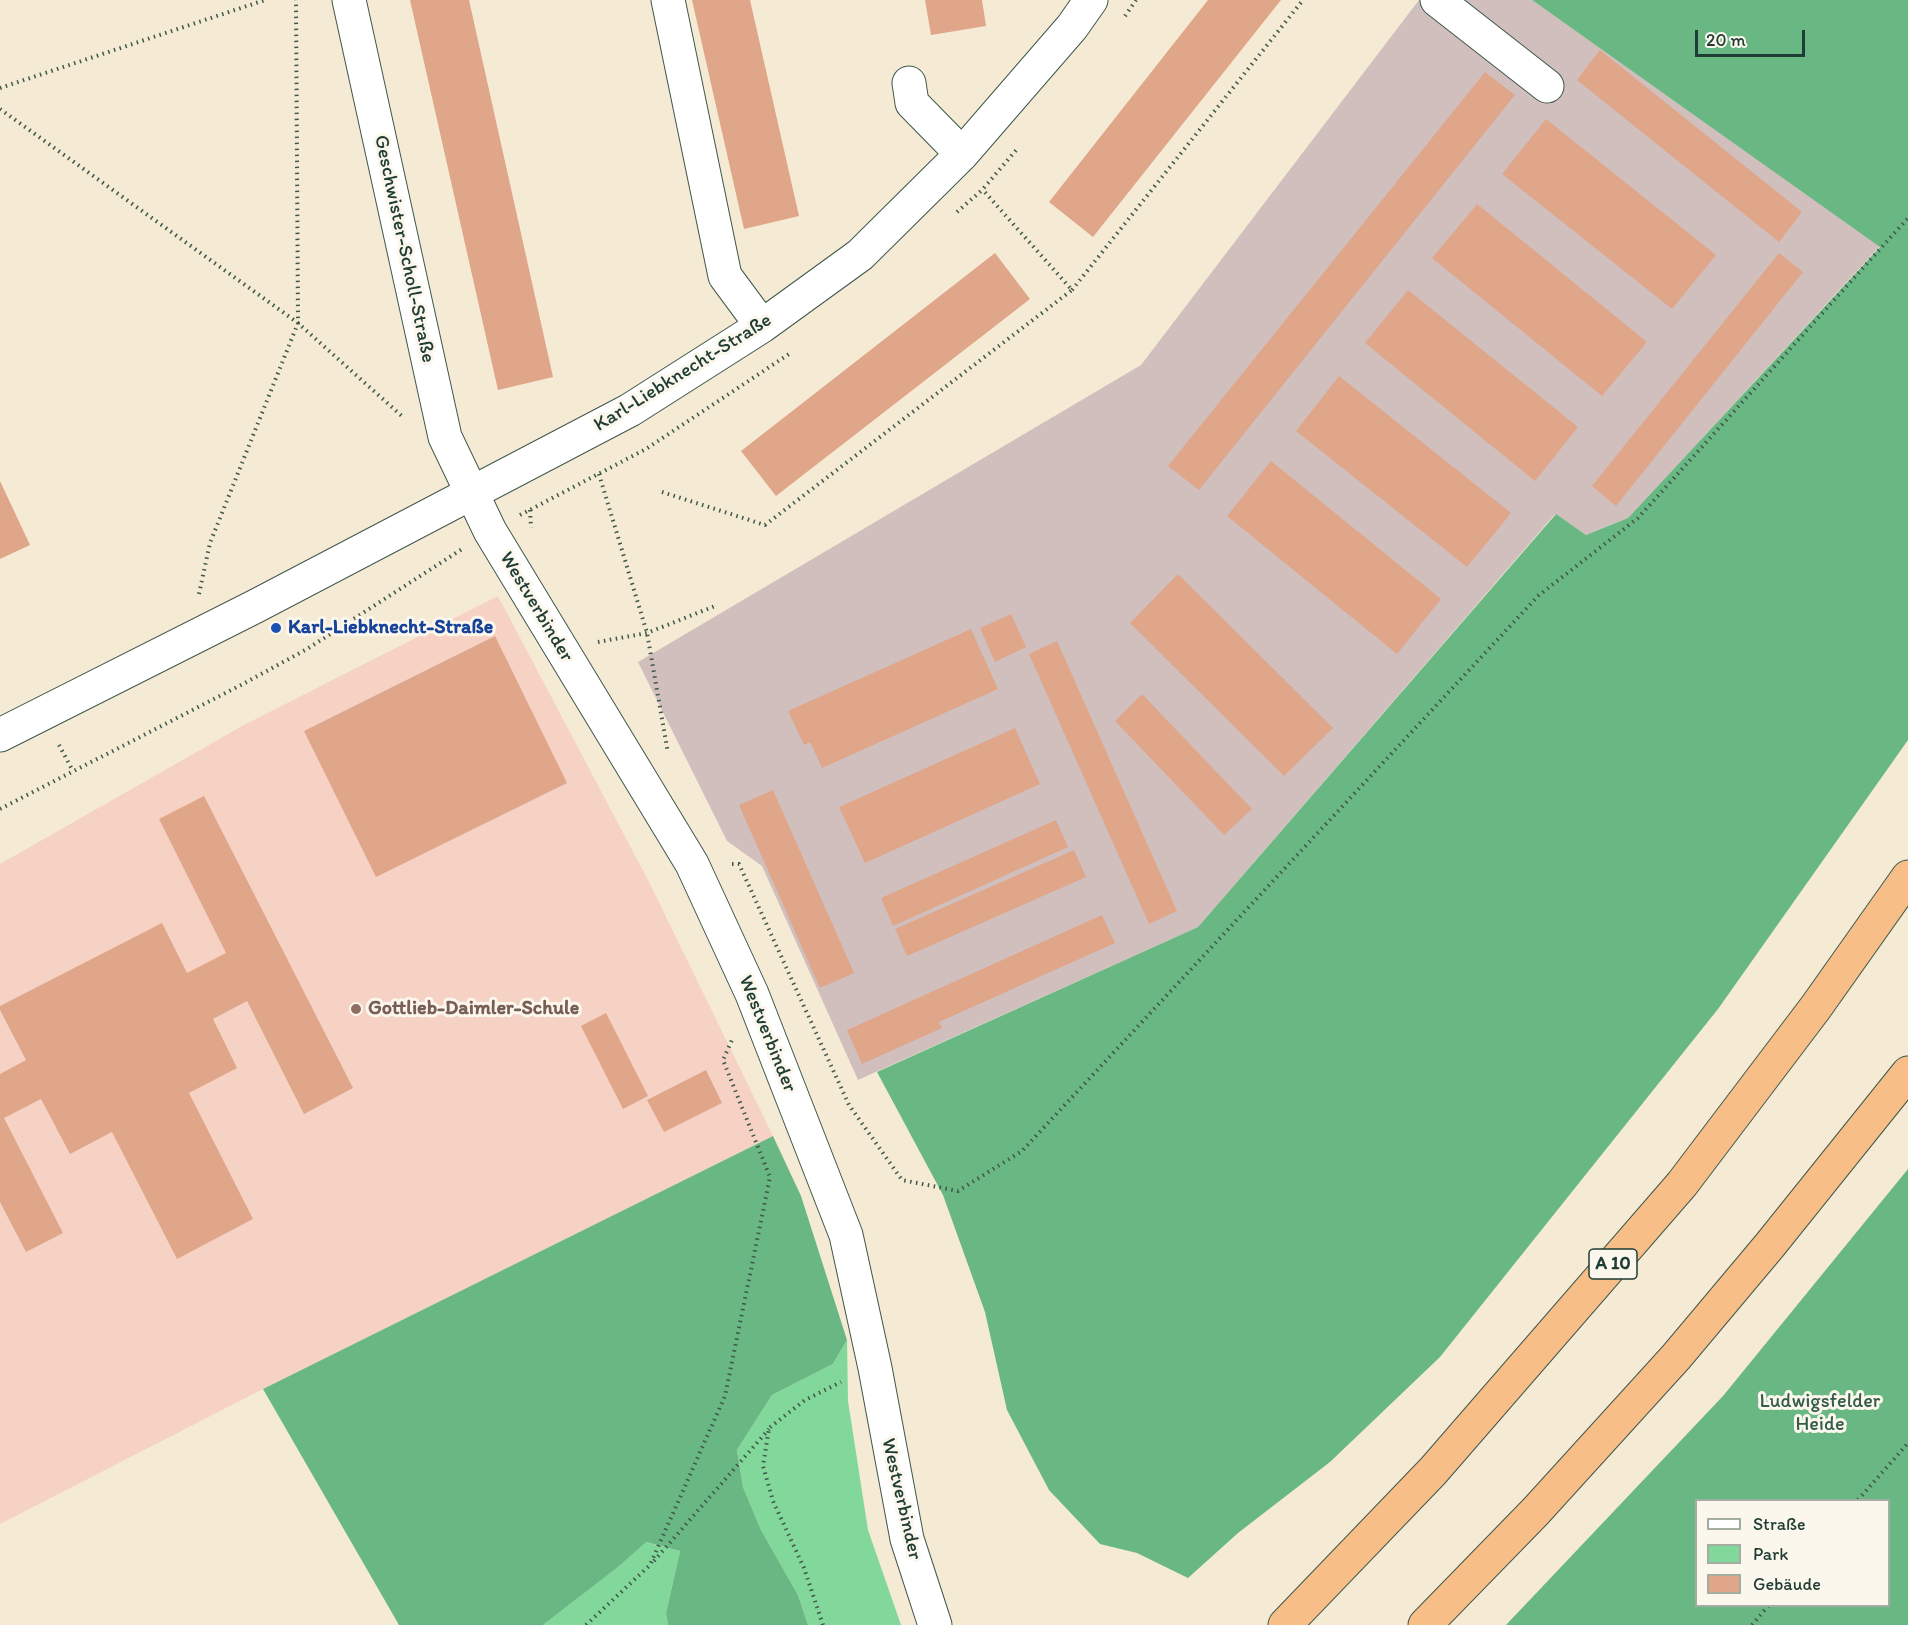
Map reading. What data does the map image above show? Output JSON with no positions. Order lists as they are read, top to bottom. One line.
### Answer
{"streets":{"highway":["A 10"],"street":["Geschwister-Scholl-Straße","Karl-Liebknecht-Straße","Westverbinder"]},"crossings":[["Geschwister-Scholl-Straße","Karl-Liebknecht-Straße"],["Geschwister-Scholl-Straße","Westverbinder"],["Karl-Liebknecht-Straße","Westverbinder"]],"parks":["Ludwigsfelder Heide"],"places":["Karl-Liebknecht-Straße","Gottlieb-Daimler-Schule"],"legend":["Straße","Park","Gebäude"],"scale_bar":"20 m"}
